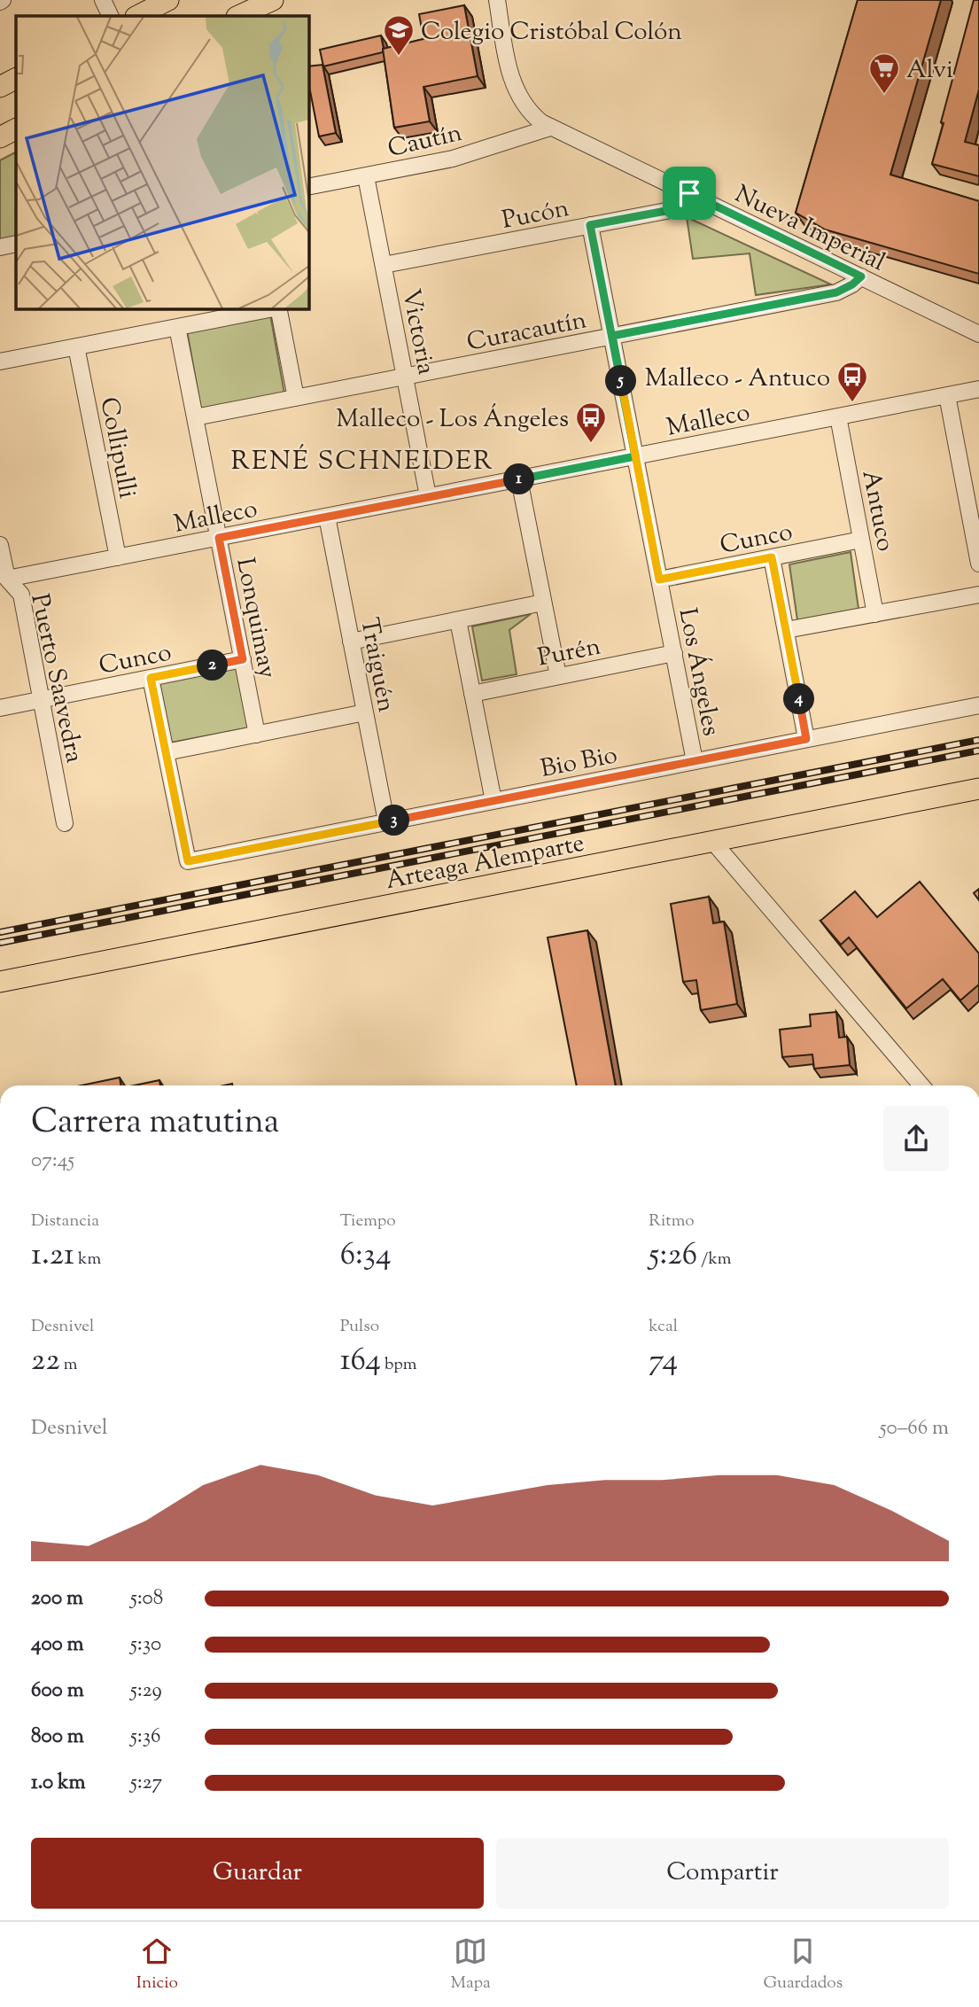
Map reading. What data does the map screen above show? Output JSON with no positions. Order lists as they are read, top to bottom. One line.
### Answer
{"streets":{"main road":["Arteaga Alemparte"],"street":["Cautín","Pucón","Nueva Imperial","Curacautín","Victoria","Malleco","Collipulli","Antuco","Cunco","Lonquimay","Purén","Traiguén","Los Ángeles","Puerto Saavedra","Bio Bio"]},"crossings":[["Cautín","Nueva Imperial"],["Cautín","Victoria"],["Pucón","Nueva Imperial"],["Pucón","Victoria"],["Pucón","Los Ángeles"],["Nueva Imperial","Curacautín"],["Curacautín","Victoria"],["Curacautín","Lonquimay"],["Curacautín","Los Ángeles"],["Victoria","Malleco"],["Malleco","Collipulli"],["Malleco","Antuco"],["Malleco","Lonquimay"],["Malleco","Traiguén"],["Malleco","Los Ángeles"],["Malleco","Puerto Saavedra"],["Antuco","Cunco"],["Cunco","Lonquimay"],["Cunco","Los Ángeles"],["Cunco","Puerto Saavedra"],["Purén","Los Ángeles"],["Traiguén","Bio Bio"],["Los Ángeles","Bio Bio"]],"districts":["RENÉ SCHNEIDER"],"places":{"school or university":["Colegio Cristóbal Colón"],"supermarket":["Alvi"],"bus stop":["Malleco - Antuco","Malleco - Los Ángeles"]},"page":{"pins":["5","1","2","4","3"],"heading":["Carrera matutina","07:45"],"stats":[["Distancia","1.21 km"],["Tiempo","6:34"],["Ritmo","5:26 /km"],["Desnivel","22 m"],["Pulso","164 bpm"],["kcal","74"]],"chart":["Desnivel","50–66 m"],"list":[{"name":"200 m","note":"5:08"},{"name":"400 m","note":"5:30"},{"name":"600 m","note":"5:29"},{"name":"800 m","note":"5:36"},{"name":"1.0 km","note":"5:27"}],"buttons":["Guardar","Compartir"],"tabs":["Inicio","Mapa","Guardados"]}}
